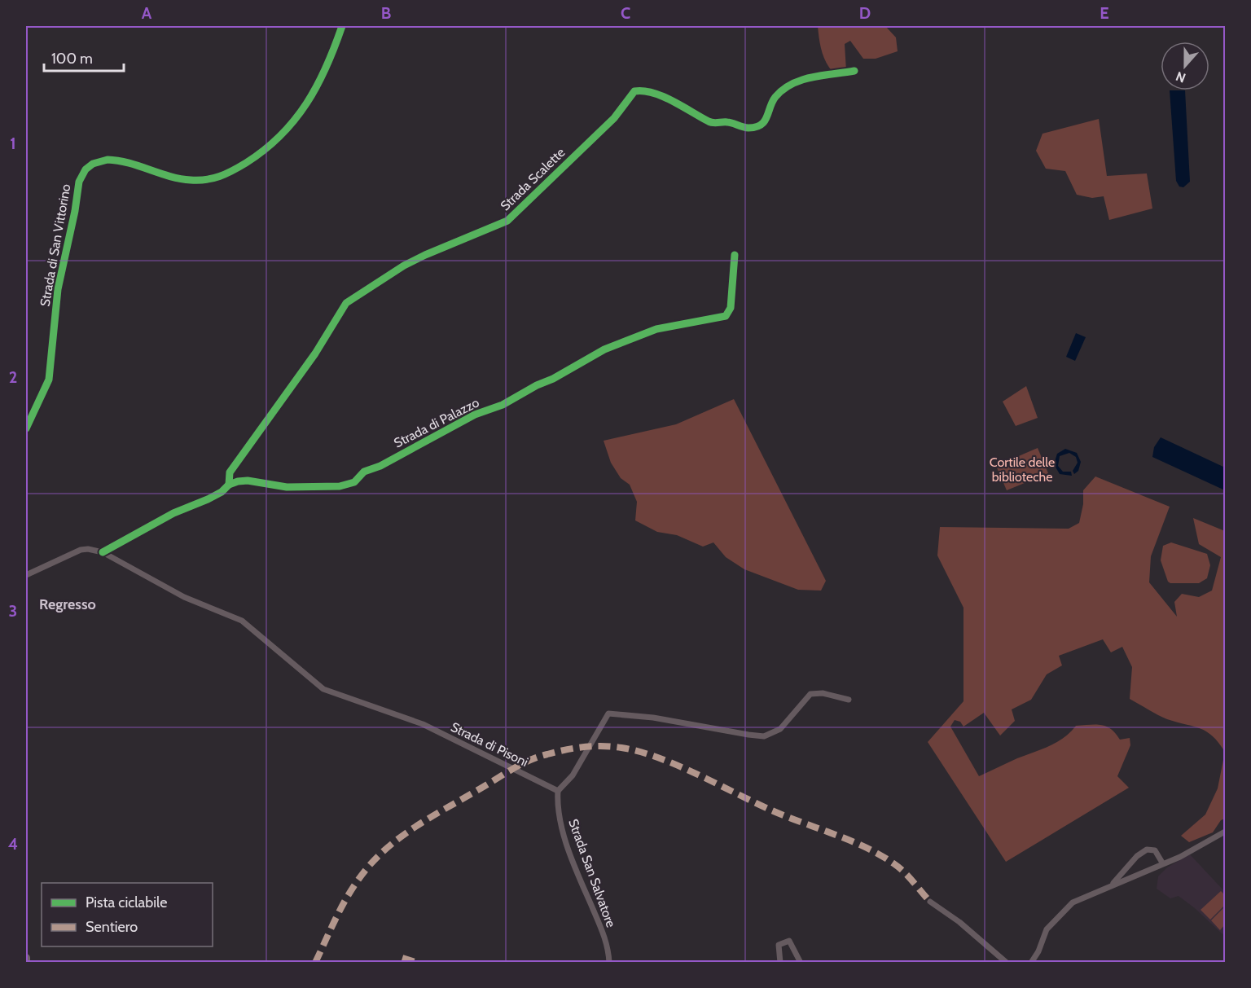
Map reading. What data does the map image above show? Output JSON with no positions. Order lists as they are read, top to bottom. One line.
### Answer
{"streets":{"street":["Strada Scalette","Strada di San Vittorino","Strada di Palazzo","Strada di Pisoni","Strada San Salvatore"]},"crossings":[["Strada Scalette","Strada di Palazzo"],["Strada di Palazzo","Strada di Pisoni"],["Strada di Pisoni","Strada San Salvatore"]],"districts":["Regresso"],"parks":["Cortile delle biblioteche"],"legend":["Pista ciclabile","Sentiero"],"scale_bar":"100 m","north":"bottom","grid":{"columns":["A","B","C","D","E"],"rows":["1","2","3","4"]}}
